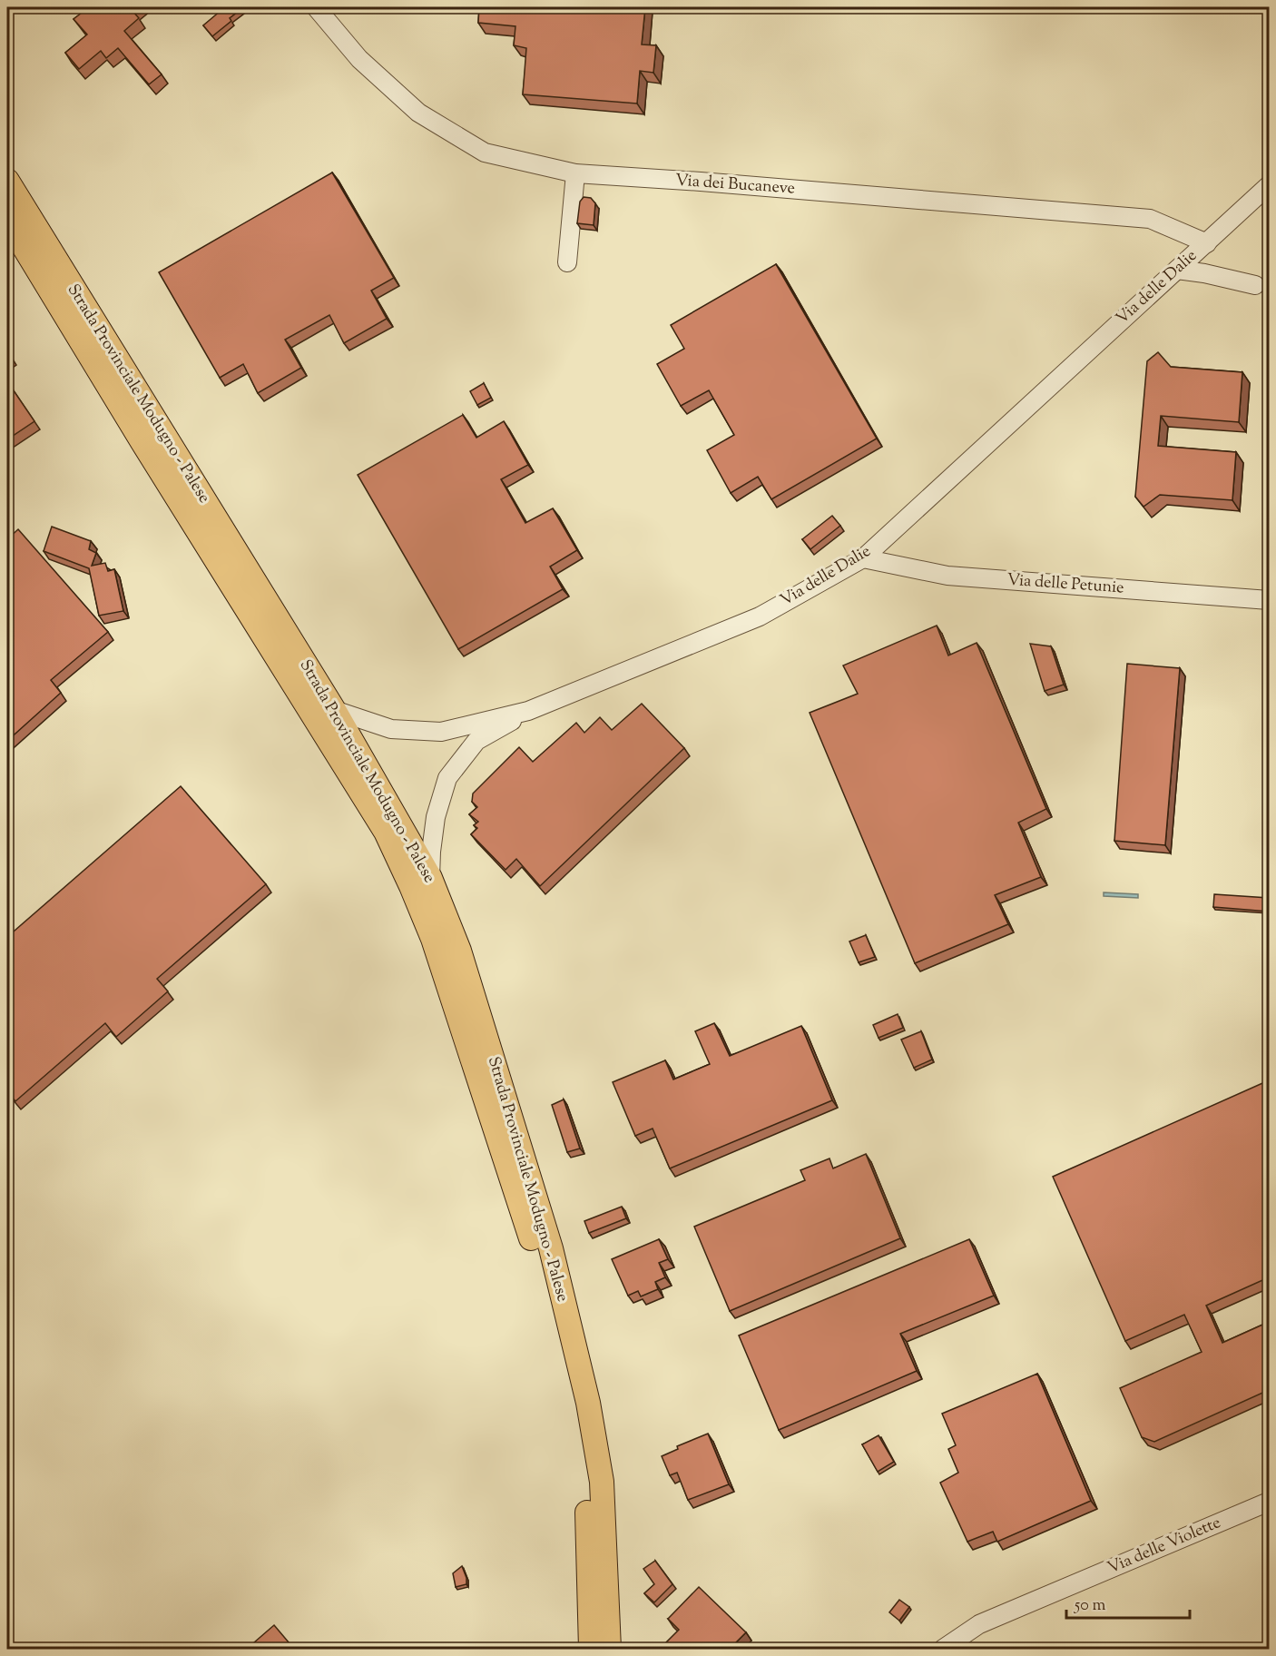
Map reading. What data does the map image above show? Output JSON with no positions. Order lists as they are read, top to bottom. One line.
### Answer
{"streets":{"main road":["Strada Provinciale Modugno - Palese"],"street":["Via dei Bucaneve","Via delle Dalie","Via delle Petunie","Via delle Violette"]},"crossings":[["Via dei Bucaneve","Via delle Dalie"],["Via delle Dalie","Strada Provinciale Modugno - Palese"],["Via delle Dalie","Via delle Petunie"]],"scale_bar":"50 m"}
